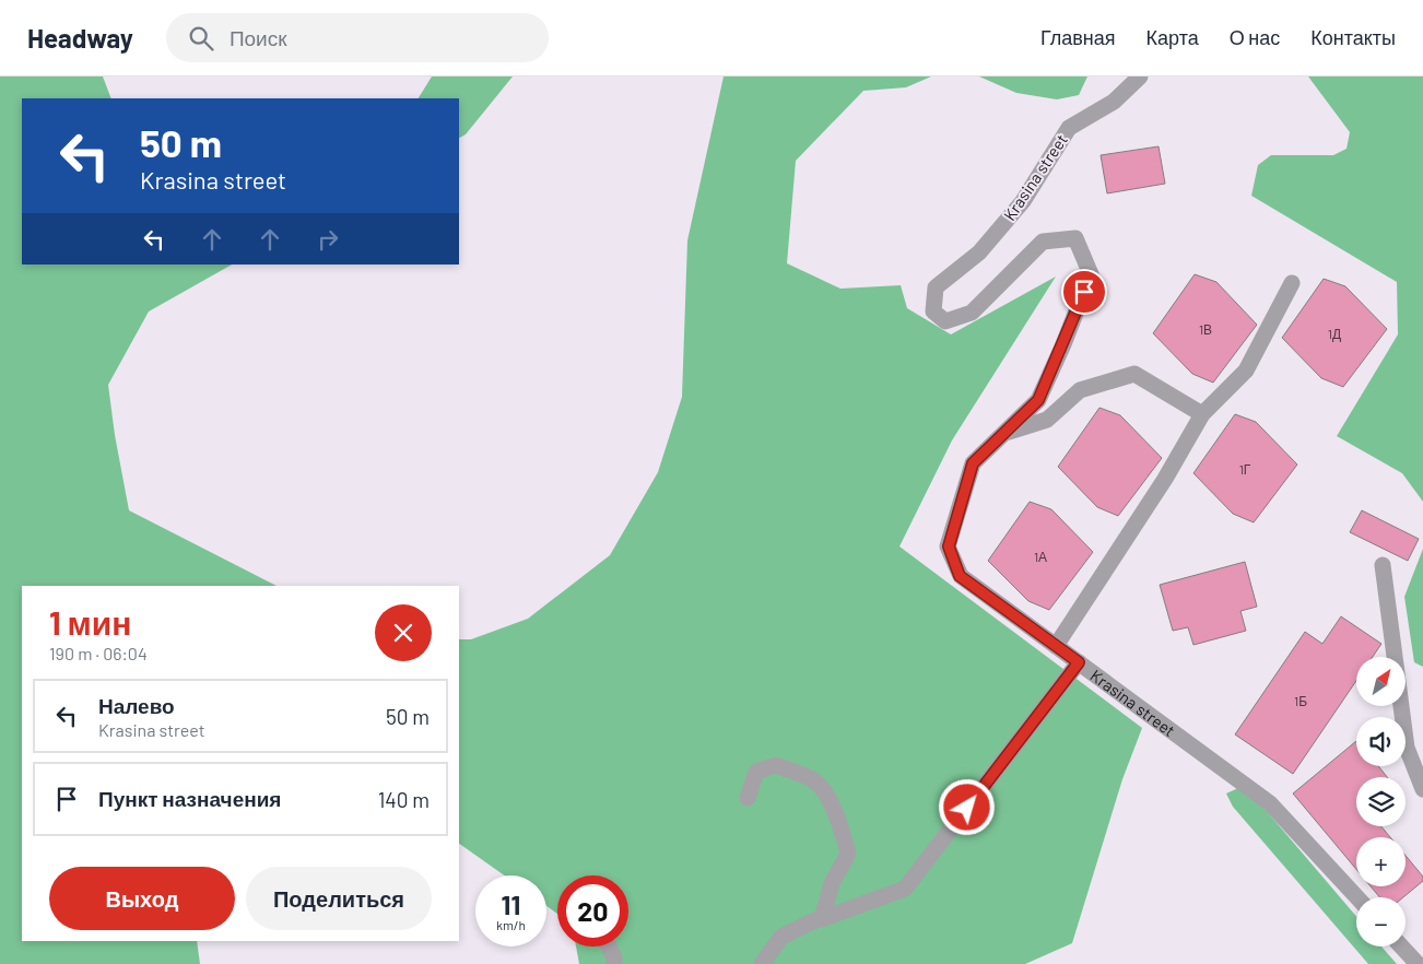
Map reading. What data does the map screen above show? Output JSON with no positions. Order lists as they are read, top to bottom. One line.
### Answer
{"streets":{"street":["Krasina street"]},"house_numbers":["1В","1Д","1Г","1А","1Б"],"north":"top right","page":{"header":"Headway","search":"Поиск","nav":["Главная","Карта","О нас","Контакты"],"turn":["50 m","Krasina street"],"heading":["1 мин","190 m · 06:04"],"map_buttons":["+","−"],"list":[{"name":"Налево","note":"Krasina street","value":"50 m"},{"name":"Пункт назначения","value":"140 m"}],"buttons":["Выход","Поделиться"],"speed":"11 km/h","limit":"20"}}
